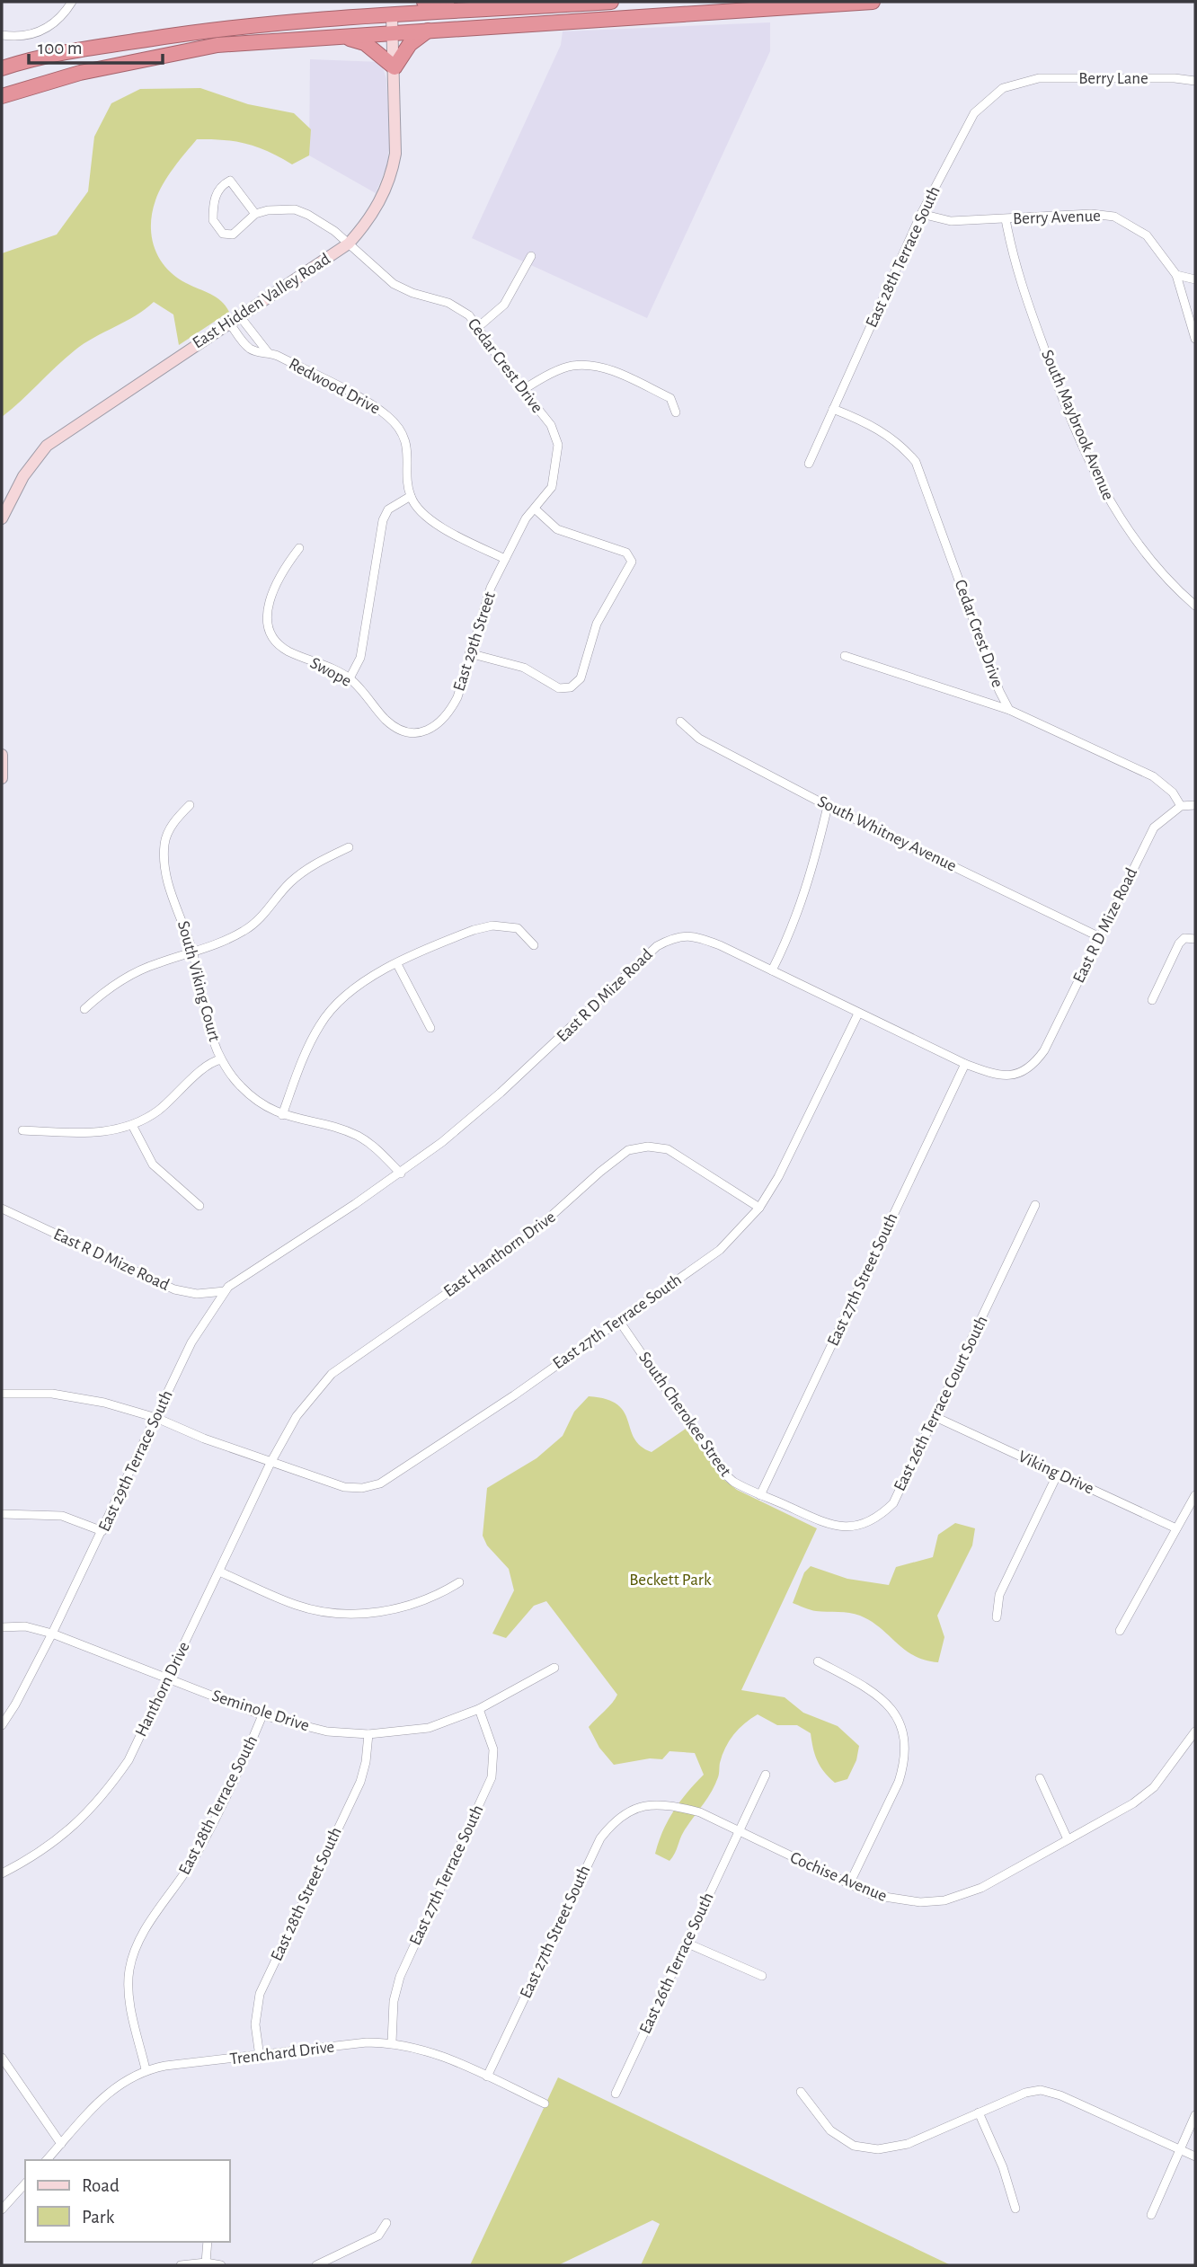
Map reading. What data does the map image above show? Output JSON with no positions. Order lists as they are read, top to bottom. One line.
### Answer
{"streets":{"main road":["East Hidden Valley Road"],"street":["Berry Lane","Berry Avenue","East 28th Terrace South","Cedar Crest Drive","Redwood Drive","South Maybrook Avenue","East 29th Street","Swope","South Whitney Avenue","East R D Mize Road","South Viking Court","East Hanthorn Drive","East 27th Street South","East 27th Terrace South","East 26th Terrace Court South","South Cherokee Street","East 29th Terrace South","Viking Drive","Hanthorn Drive","Seminole Drive","Cochise Avenue","East 28th Street South","East 26th Terrace South","Trenchard Drive"]},"crossings":[["Berry Lane","East 28th Terrace South"],["Berry Avenue","East 28th Terrace South"],["Berry Avenue","South Maybrook Avenue"],["East 28th Terrace South","Cedar Crest Drive"],["East 28th Terrace South","Seminole Drive"],["East 28th Terrace South","Trenchard Drive"],["East Hidden Valley Road","Cedar Crest Drive"],["East Hidden Valley Road","Redwood Drive"],["Cedar Crest Drive","East 29th Street"],["Cedar Crest Drive","East R D Mize Road"],["East 29th Street","Swope"],["South Whitney Avenue","East R D Mize Road"],["East R D Mize Road","South Viking Court"],["East R D Mize Road","East 27th Street South"],["East R D Mize Road","East 27th Terrace South"],["East R D Mize Road","East 29th Terrace South"],["East Hanthorn Drive","East 27th Terrace South"],["East Hanthorn Drive","Hanthorn Drive"],["East 27th Street South","East 26th Terrace Court South"],["East 27th Street South","South Cherokee Street"],["East 27th Street South","Cochise Avenue"],["East 27th Street South","Trenchard Drive"],["East 27th Terrace South","South Cherokee Street"],["East 27th Terrace South","East 29th Terrace South"],["East 27th Terrace South","Hanthorn Drive"],["East 27th Terrace South","Seminole Drive"],["East 27th Terrace South","Trenchard Drive"],["East 26th Terrace Court South","South Cherokee Street"],["East 26th Terrace Court South","Viking Drive"],["East 29th Terrace South","Seminole Drive"],["Hanthorn Drive","Seminole Drive"],["Seminole Drive","East 28th Street South"],["Cochise Avenue","East 26th Terrace South"],["East 28th Street South","Trenchard Drive"]],"parks":["Beckett Park"],"legend":["Road","Park"],"scale_bar":"100 m"}
